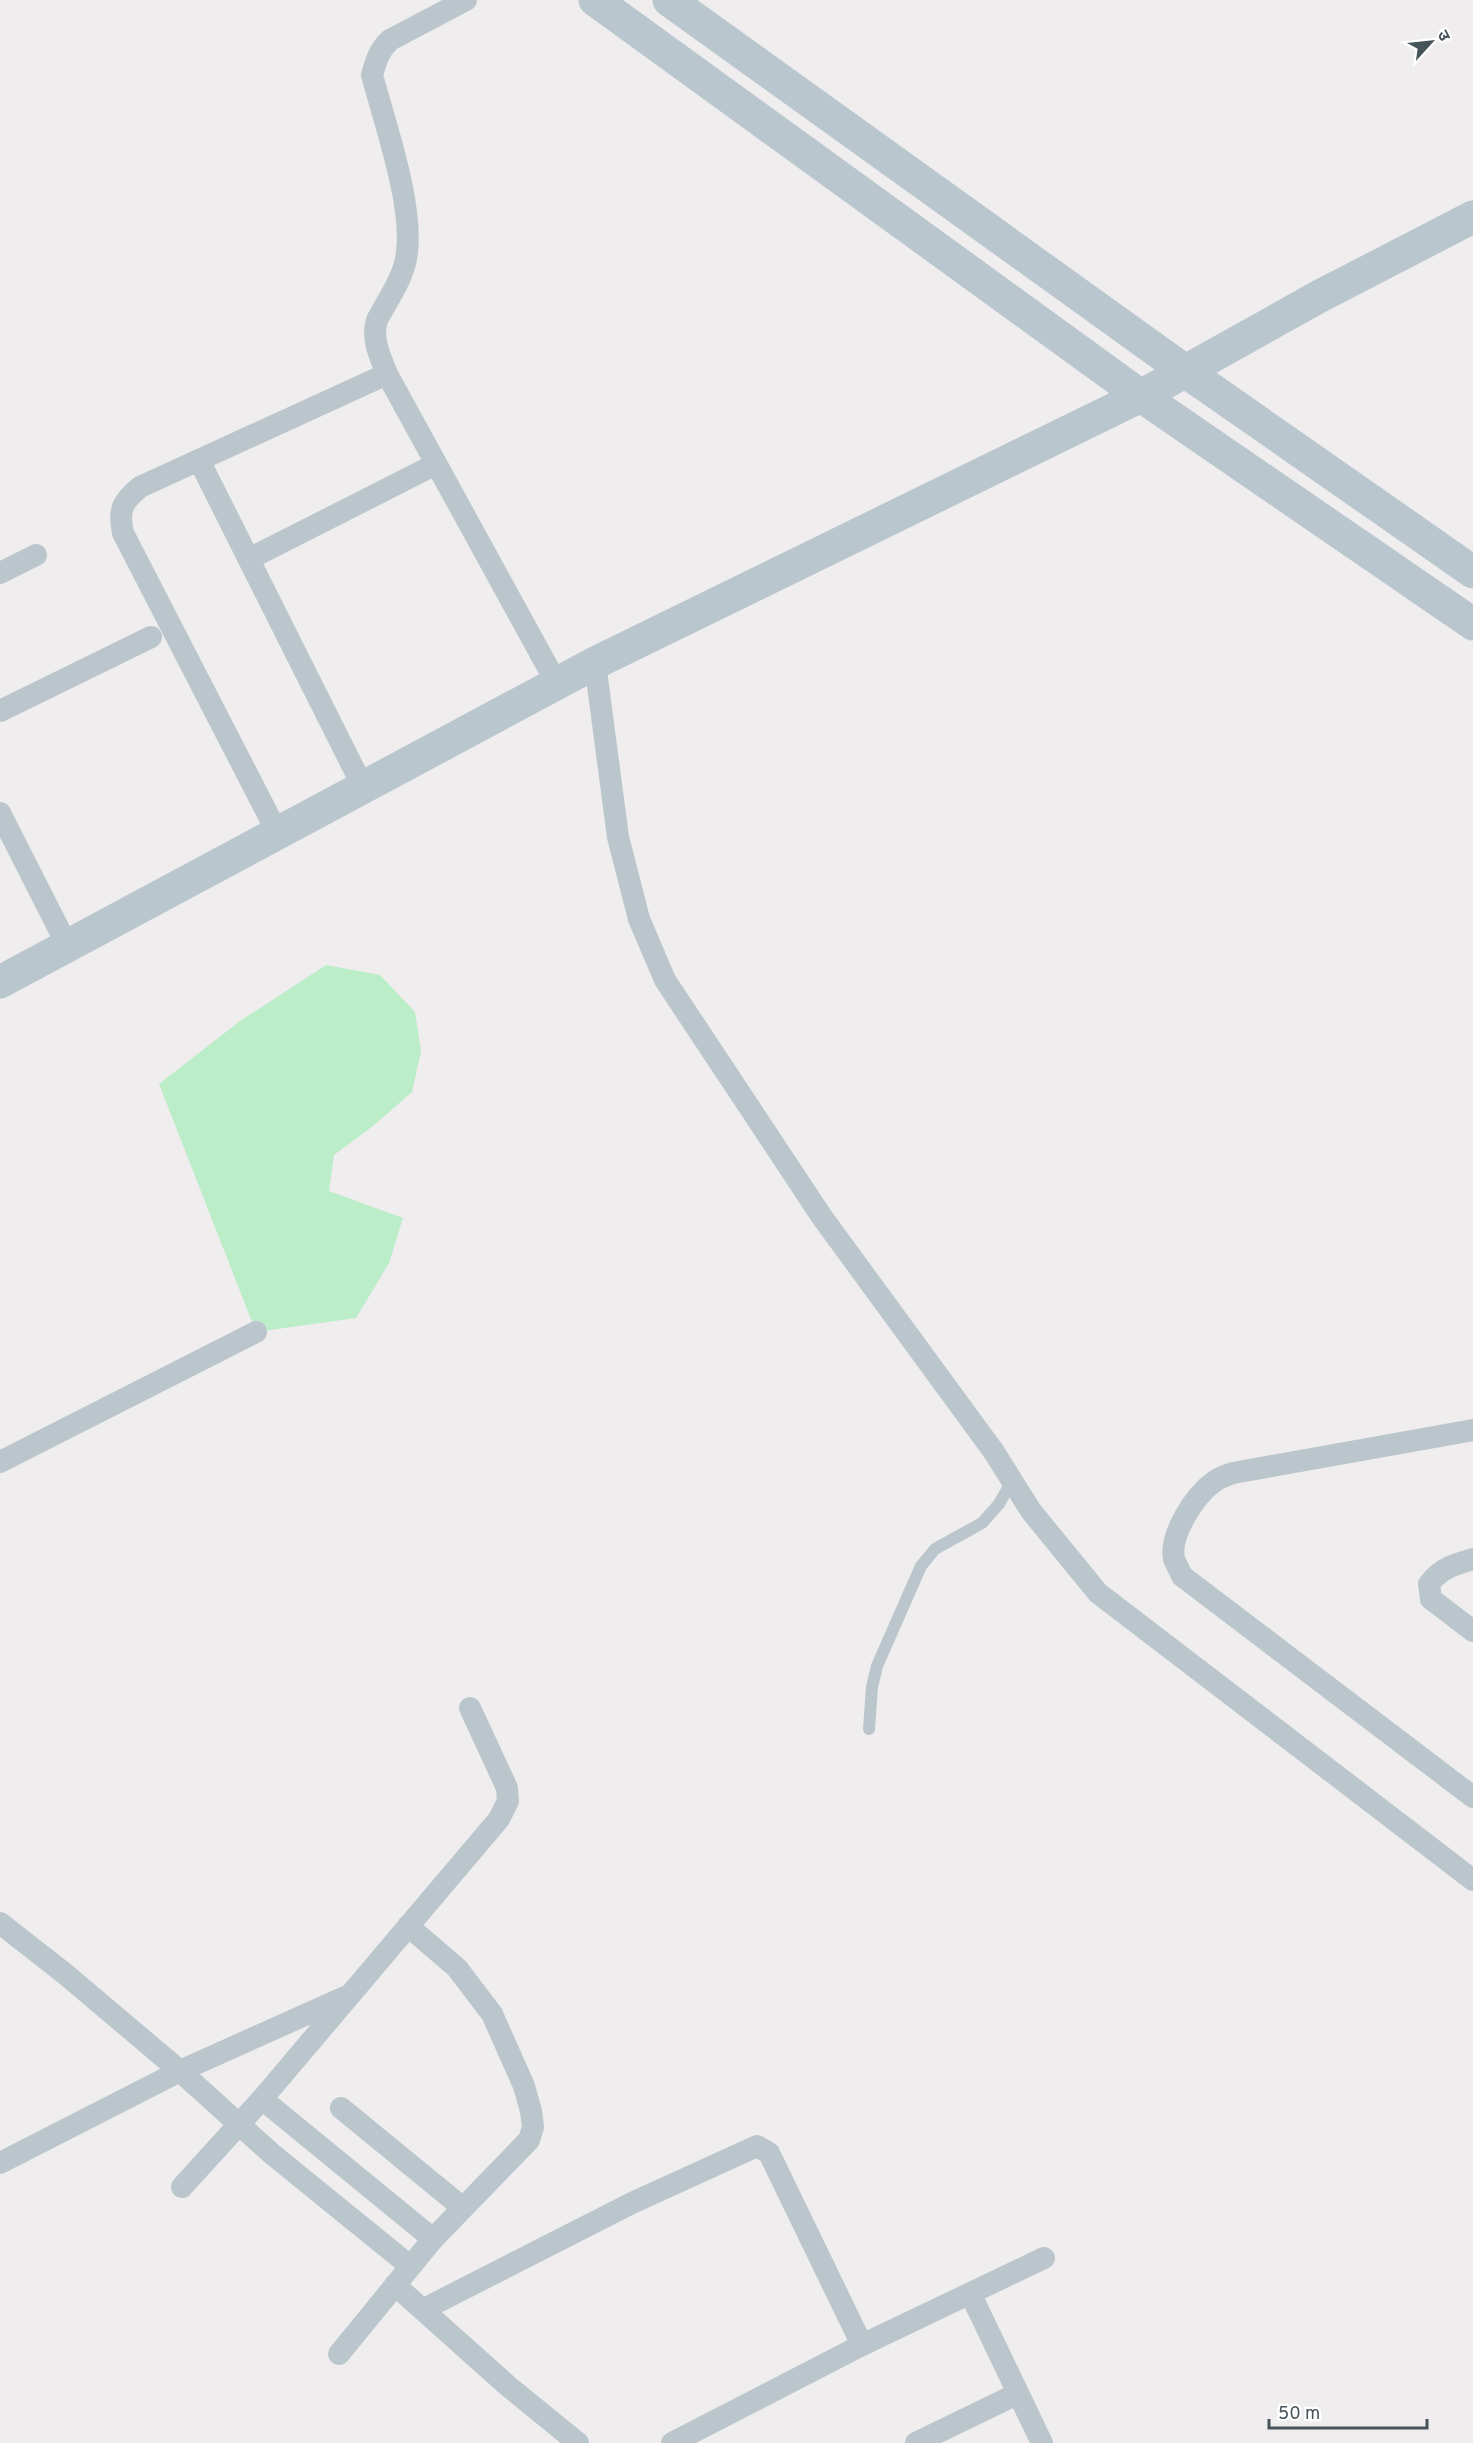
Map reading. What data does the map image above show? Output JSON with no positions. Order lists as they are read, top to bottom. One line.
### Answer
{"scale_bar":"50 m","north":"top right"}
